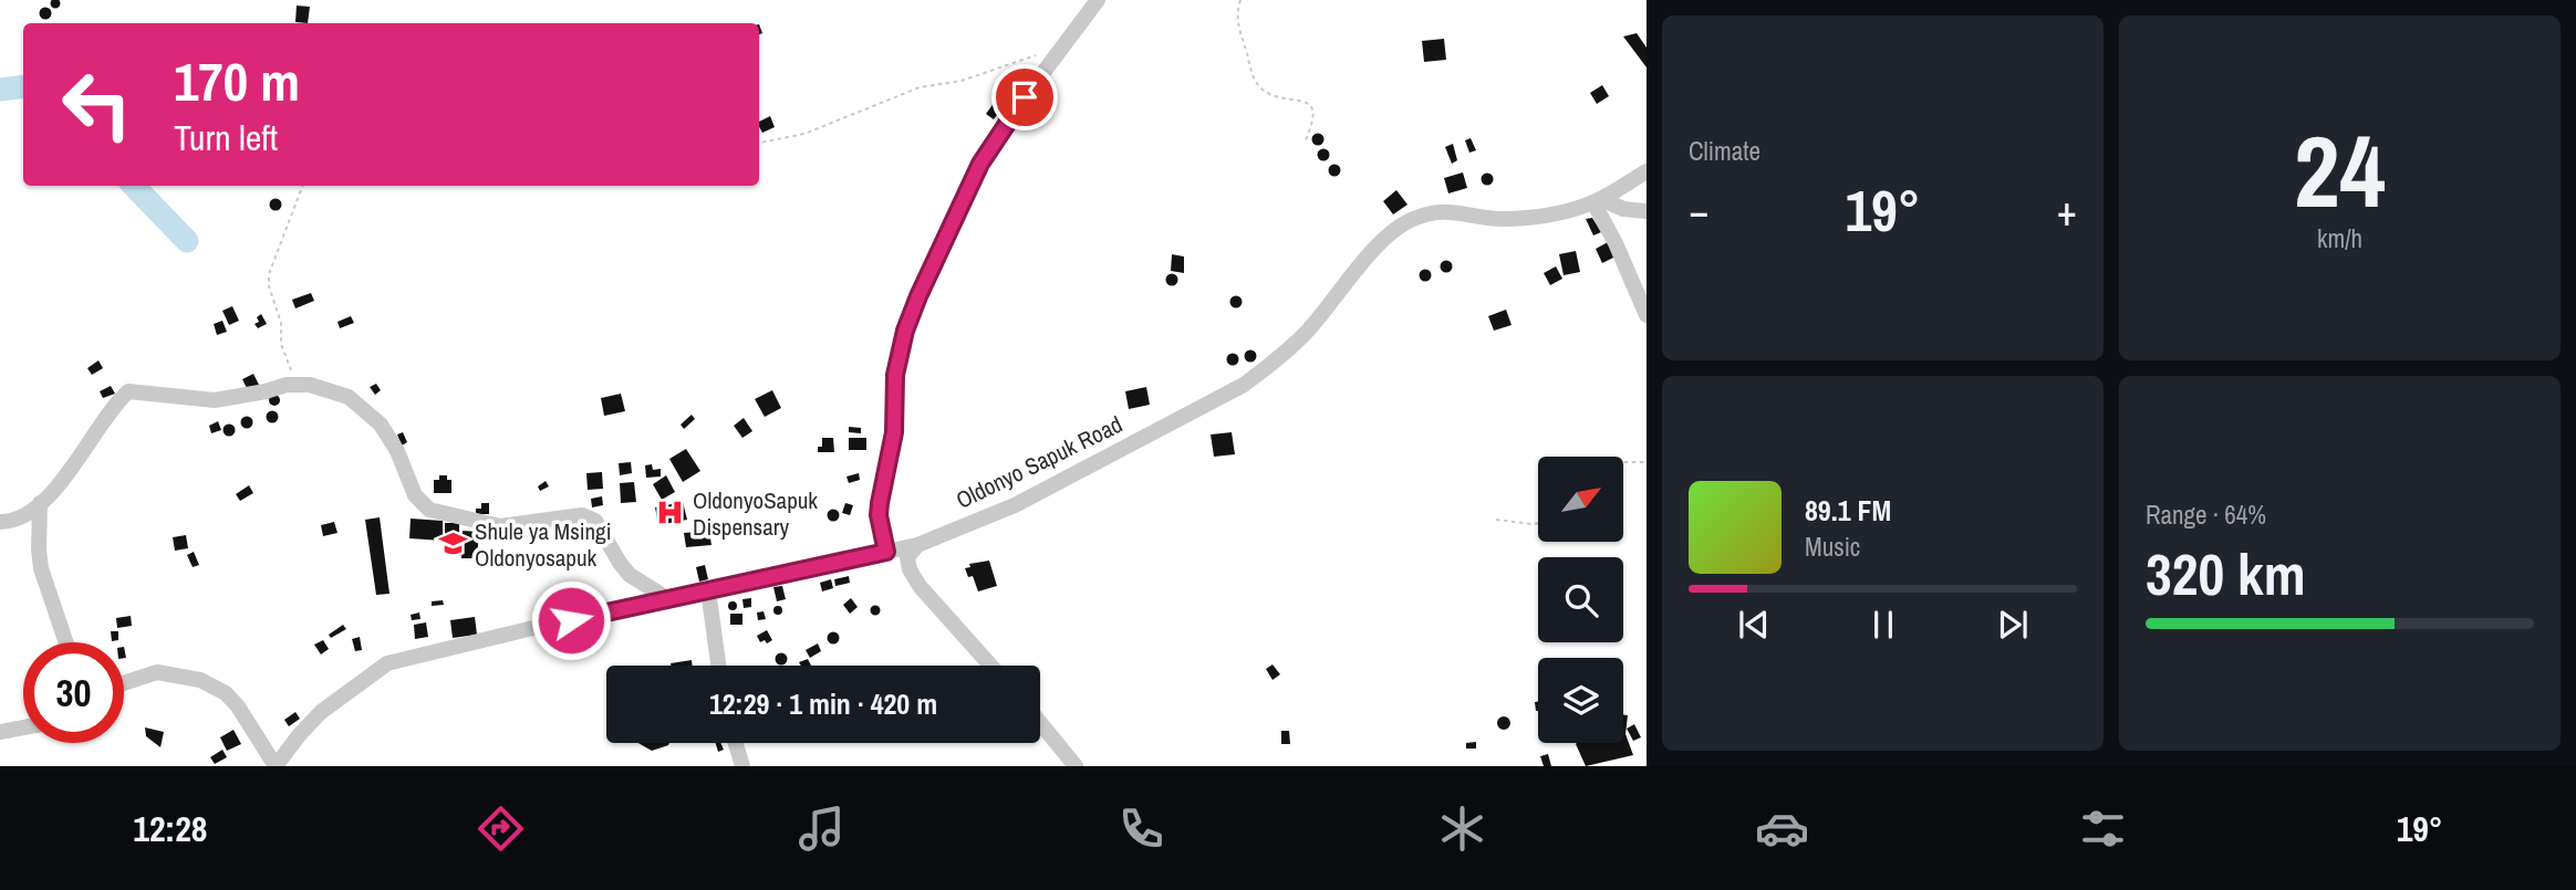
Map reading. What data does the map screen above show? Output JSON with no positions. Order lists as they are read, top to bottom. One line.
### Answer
{"streets":{"street":["Oldonyo Sapuk Road"]},"places":{"hospital":["OldonyoSapuk Dispensary"],"school or university":["Shule ya Msingi Oldonyosapuk"]},"north":"top right","page":{"tile":["Climate",["24","km/h"],["Range · 64%","320 km"]],"turn":["170 m","Turn left"],"heat":["−","19°","+"],"song":["89.1 FM","Music"],"limit":"30","trip":"12:29 · 1 min · 420 m","tabs":["12:28","19°"]}}
